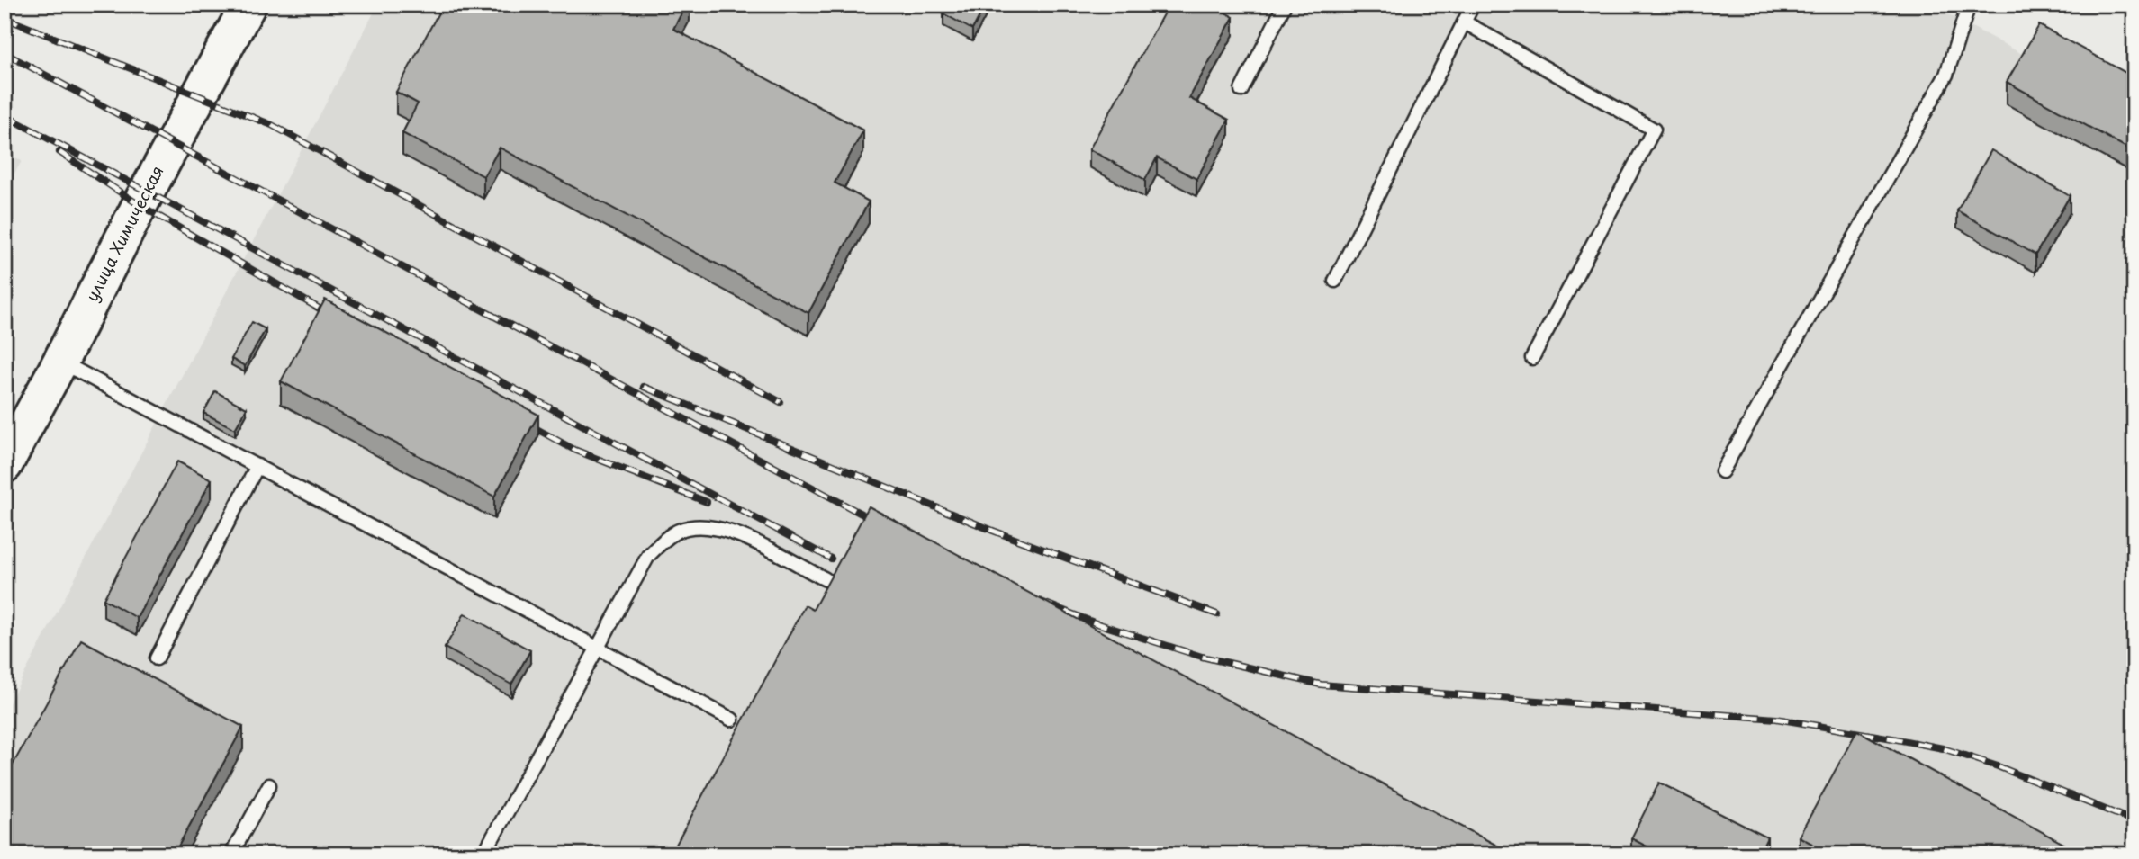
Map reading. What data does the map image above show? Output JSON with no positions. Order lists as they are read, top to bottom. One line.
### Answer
{"streets":{"street":["улица Химическая"]}}
